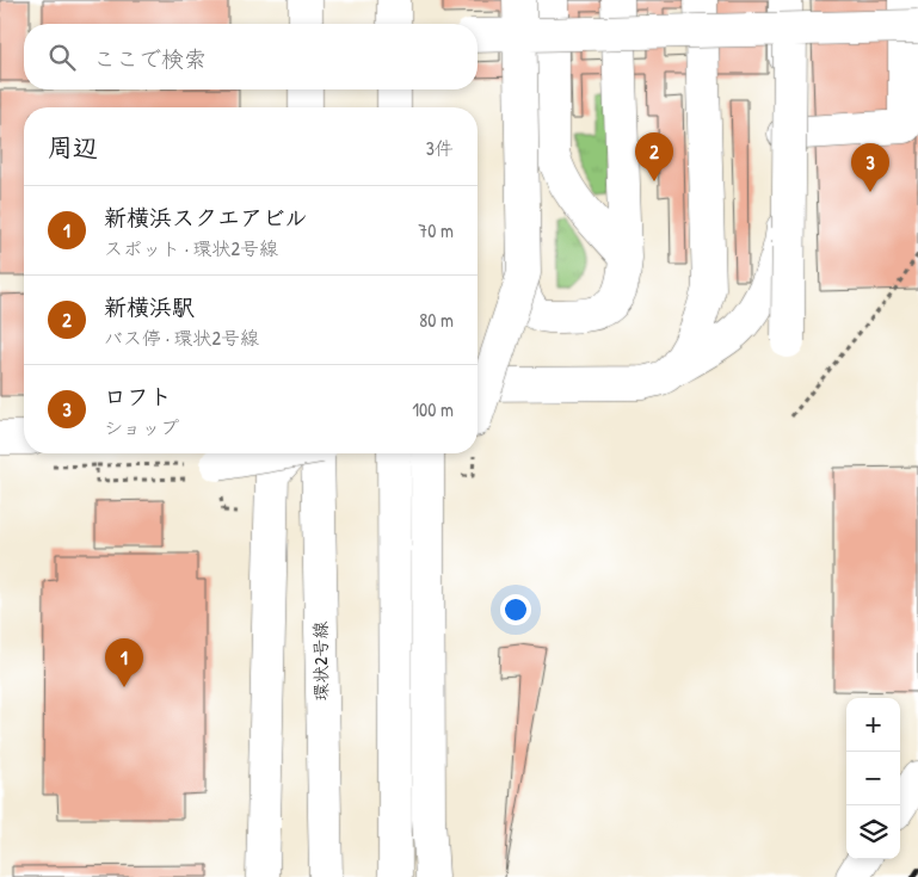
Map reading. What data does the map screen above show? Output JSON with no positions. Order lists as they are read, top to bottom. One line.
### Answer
{"streets":{"street":["環状2号線"]},"page":{"search":"ここで検索","heading":["周辺","3件"],"pins":["2","3","1"],"list":[{"mark":"1","name":"新横浜スクエアビル","note":"スポット · 環状2号線","value":"70 m"},{"mark":"2","name":"新横浜駅","note":"バス停 · 環状2号線","value":"80 m"},{"mark":"3","name":"ロフト","note":"ショップ","value":"100 m"}],"map_buttons":["+","−"]}}
